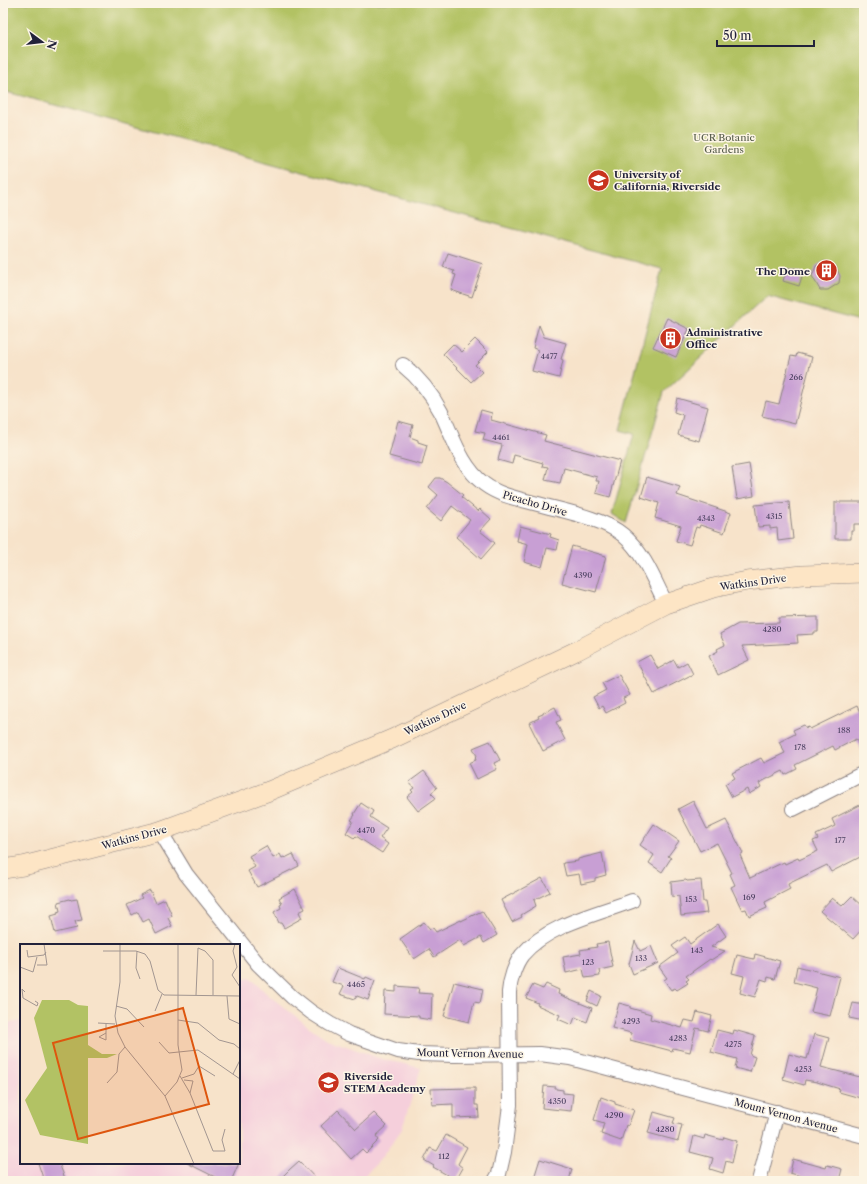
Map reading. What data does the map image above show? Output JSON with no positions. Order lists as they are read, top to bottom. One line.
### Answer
{"streets":{"main road":["Watkins Drive"],"street":["Picacho Drive","Mount Vernon Avenue"]},"crossings":[["Picacho Drive","Watkins Drive"],["Watkins Drive","Mount Vernon Avenue"]],"parks":["UCR Botanic Gardens"],"places":{"school or university":["University of California, Riverside","Riverside STEM Academy"],"building":["The Dome","Administrative Office"]},"house_numbers":["4477","266","4461","4315","4343","4390","4280","188","178","4470","177","169","153","143","133","123","4465","4293","4283","4275","4253","4350","4290","4280","112"],"scale_bar":"50 m","north":"right"}
